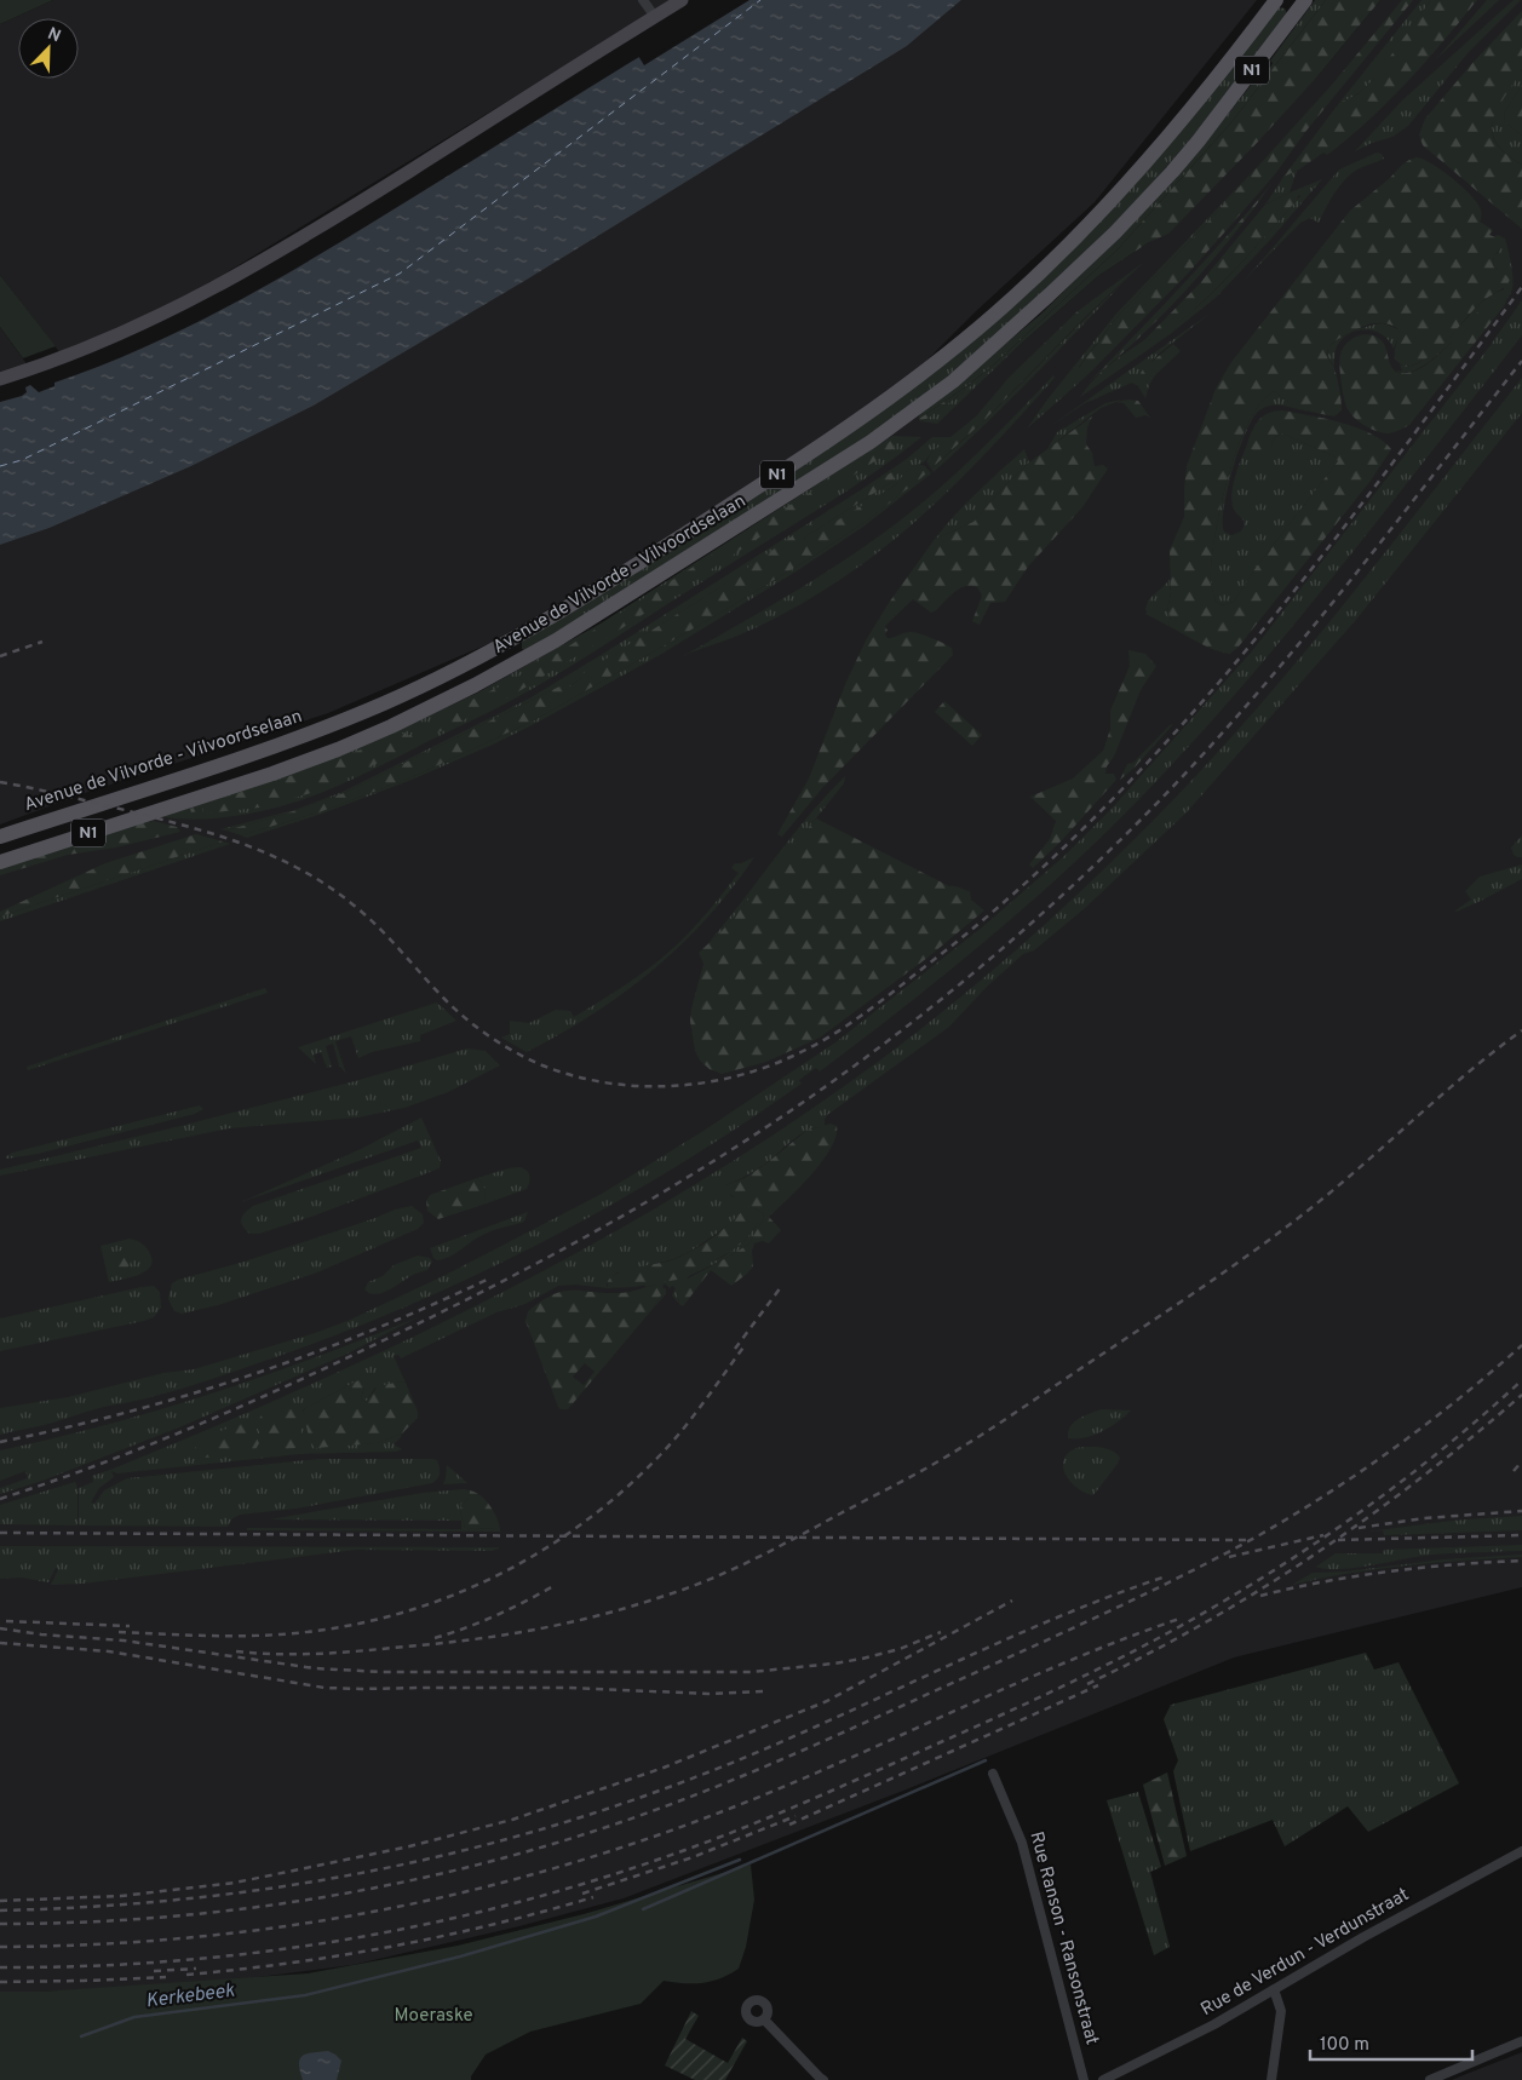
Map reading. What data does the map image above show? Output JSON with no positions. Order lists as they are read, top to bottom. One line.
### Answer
{"streets":{"main road":["N1","Avenue de Vilvorde - Vilvoordselaan"],"street":["Rue Ranson - Ransonstraat","Rue de Verdun - Verdunstraat"]},"water":["Kerkebeek"],"parks":["Moeraske"],"scale_bar":"100 m","north":"top right"}
